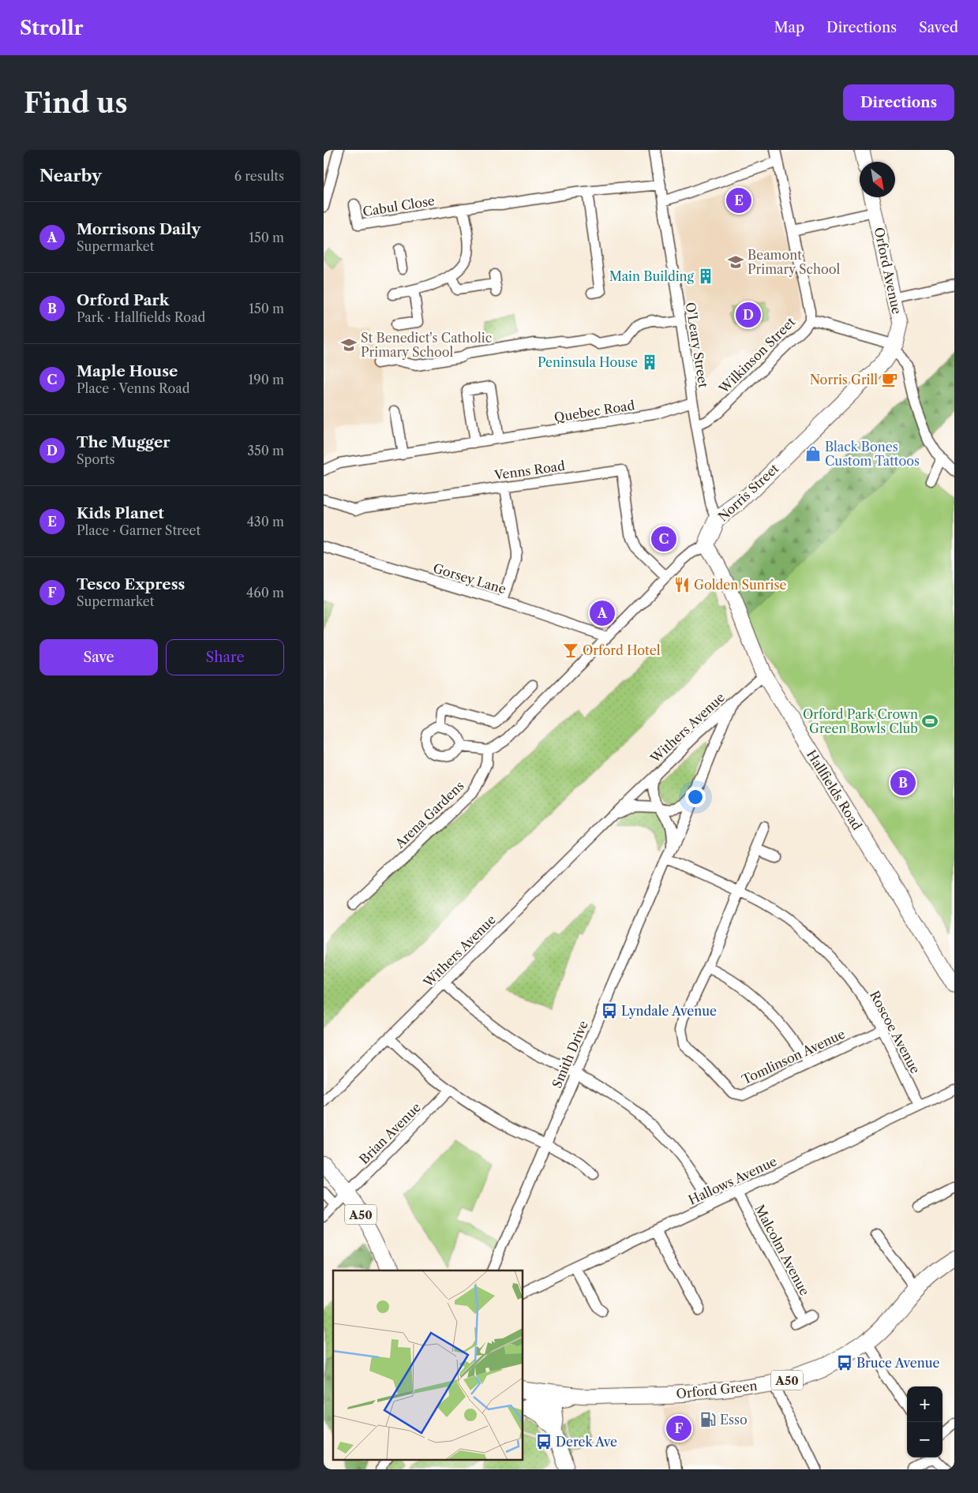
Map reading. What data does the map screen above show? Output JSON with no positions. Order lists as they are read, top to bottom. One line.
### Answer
{"streets":{"main road":["A50","Orford Green"],"street":["Cabul Close","Orford Avenue","O'Leary Street","Wilkinson Street","Quebec Road","Venns Road","Norris Street","Gorsey Lane","Withers Avenue","Hallfields Road","Arena Gardens","Roscoe Avenue","Smith Drive","Tomlinson Avenue","Brian Avenue","Hallows Avenue","Malcolm Avenue"]},"crossings":[["Cabul Close","O'Leary Street"],["Orford Avenue","Norris Street"],["O'Leary Street","Wilkinson Street"],["O'Leary Street","Quebec Road"],["O'Leary Street","Norris Street"],["Norris Street","Hallfields Road"],["Withers Avenue","Hallfields Road"],["Withers Avenue","Smith Drive"],["Roscoe Avenue","Smith Drive"],["Roscoe Avenue","Tomlinson Avenue"],["Roscoe Avenue","Hallows Avenue"],["Brian Avenue","A50"],["Hallows Avenue","Malcolm Avenue"]],"places":{"school or university":["Beamont Primary School","St Benedict's Catholic Primary School"],"building":["Main Building","Peninsula House"],"cafe":["Norris Grill"],"shop":["Black Bones Custom Tattoos"],"restaurant":["Golden Sunrise"],"bar":["Orford Hotel"],"sports":["Orford Park Crown Green Bowls Club"],"bus stop":["Lyndale Avenue","Bruce Avenue","Derek Ave"],"fuel station":["Esso"]},"north":"bottom right","page":{"header":"Strollr","nav":["Map","Directions","Saved"],"buttons":["Directions",["Save","Share"]],"title":"Find us","heading":["Nearby","6 results"],"pins":["E","D","C","A","B","F"],"list":[{"mark":"A","name":"Morrisons Daily","note":"Supermarket","value":"150 m"},{"mark":"B","name":"Orford Park","note":"Park · Hallfields Road","value":"150 m"},{"mark":"C","name":"Maple House","note":"Place · Venns Road","value":"190 m"},{"mark":"D","name":"The Mugger","note":"Sports","value":"350 m"},{"mark":"E","name":"Kids Planet","note":"Place · Garner Street","value":"430 m"},{"mark":"F","name":"Tesco Express","note":"Supermarket","value":"460 m"}],"map_buttons":["+","−"]}}
